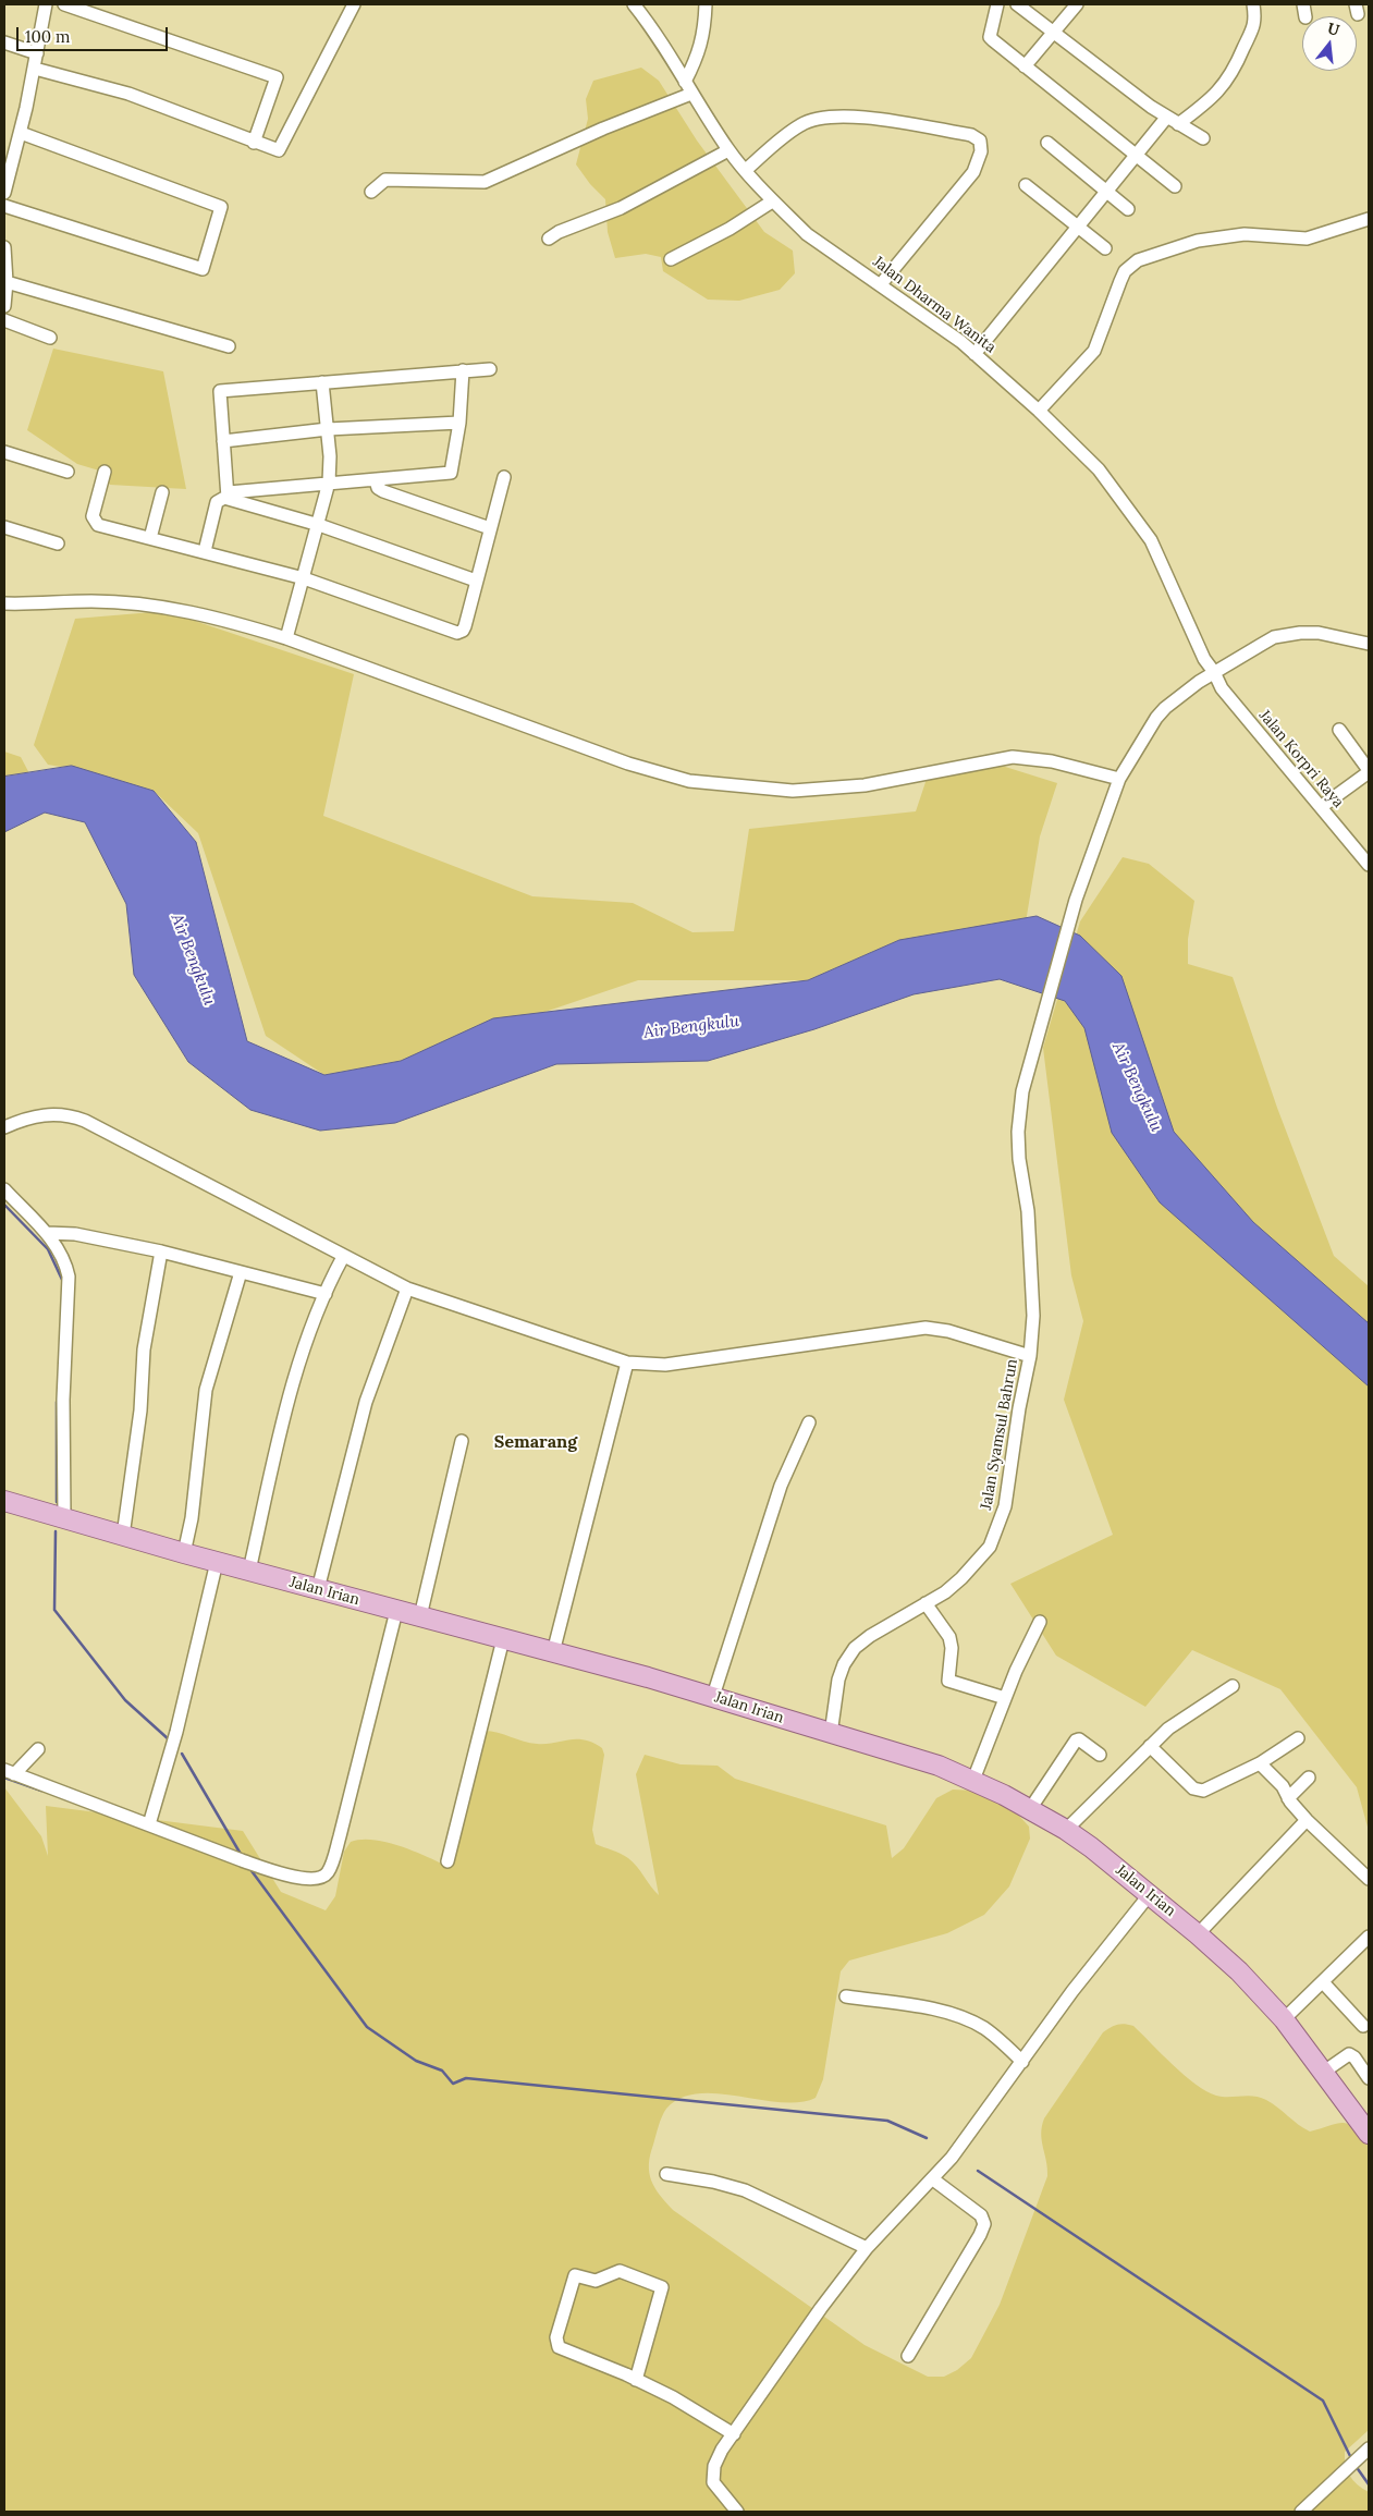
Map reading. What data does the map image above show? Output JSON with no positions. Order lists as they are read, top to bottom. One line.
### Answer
{"streets":{"main road":["Jalan Irian"],"street":["Jalan Dharma Wanita","Jalan Korpri Raya","Jalan Syamsul Bahrun"]},"crossings":[["Jalan Dharma Wanita","Jalan Korpri Raya"],["Jalan Syamsul Bahrun","Jalan Irian"]],"districts":["Semarang"],"water":["Air Bengkulu"],"scale_bar":"100 m","north":"top"}
